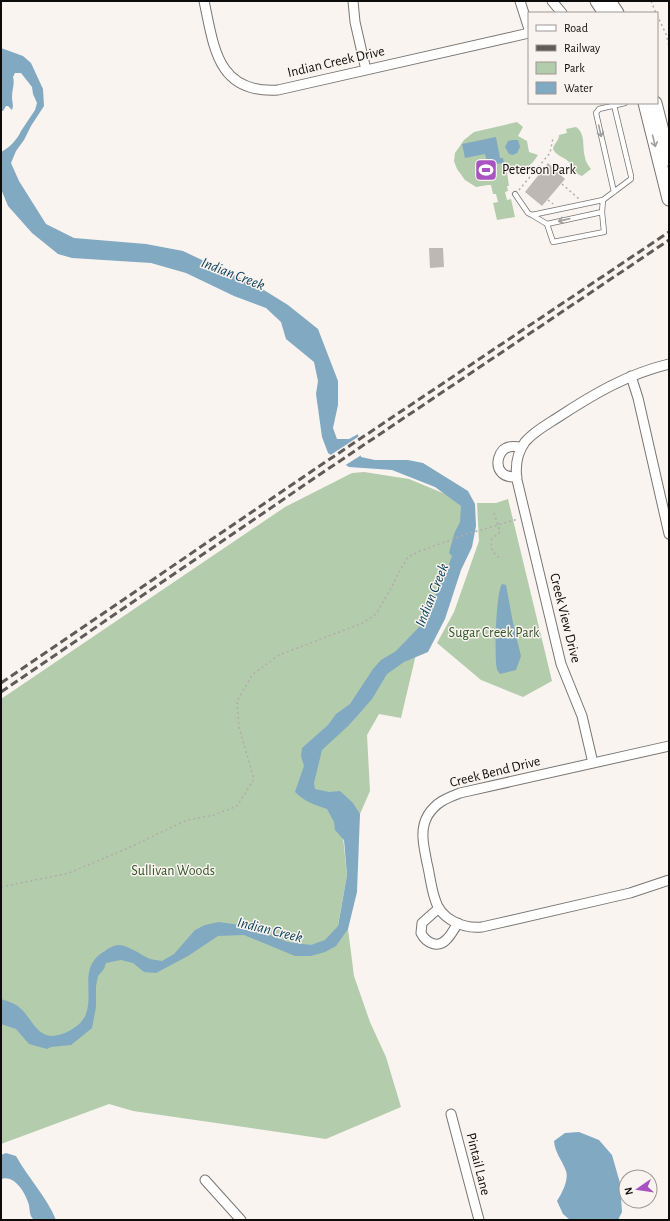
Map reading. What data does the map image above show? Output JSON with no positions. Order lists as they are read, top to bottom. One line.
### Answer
{"streets":{"street":["Indian Creek Drive","Creek View Drive","Creek Bend Drive","Pintail Lane"]},"crossings":[["Creek View Drive","Creek Bend Drive"]],"water":["Indian Creek"],"parks":["Sugar Creek Park","Sullivan Woods"],"places":{"sports":["Peterson Park"]},"legend":["Road","Railway","Park","Water"],"north":"left"}
